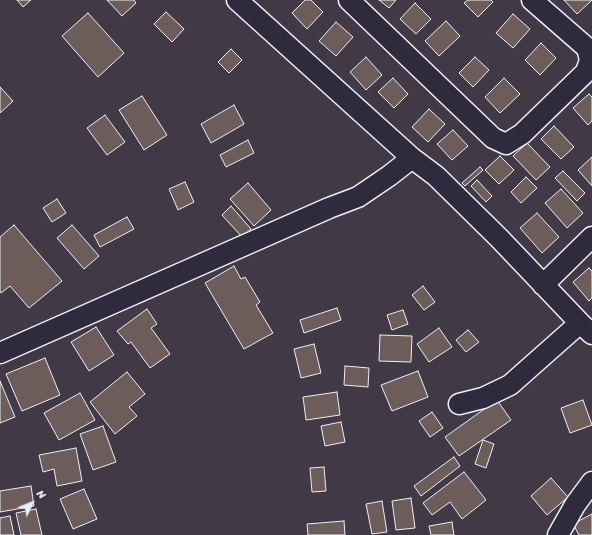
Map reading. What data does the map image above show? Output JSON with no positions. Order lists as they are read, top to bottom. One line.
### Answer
{"north":"top right"}
